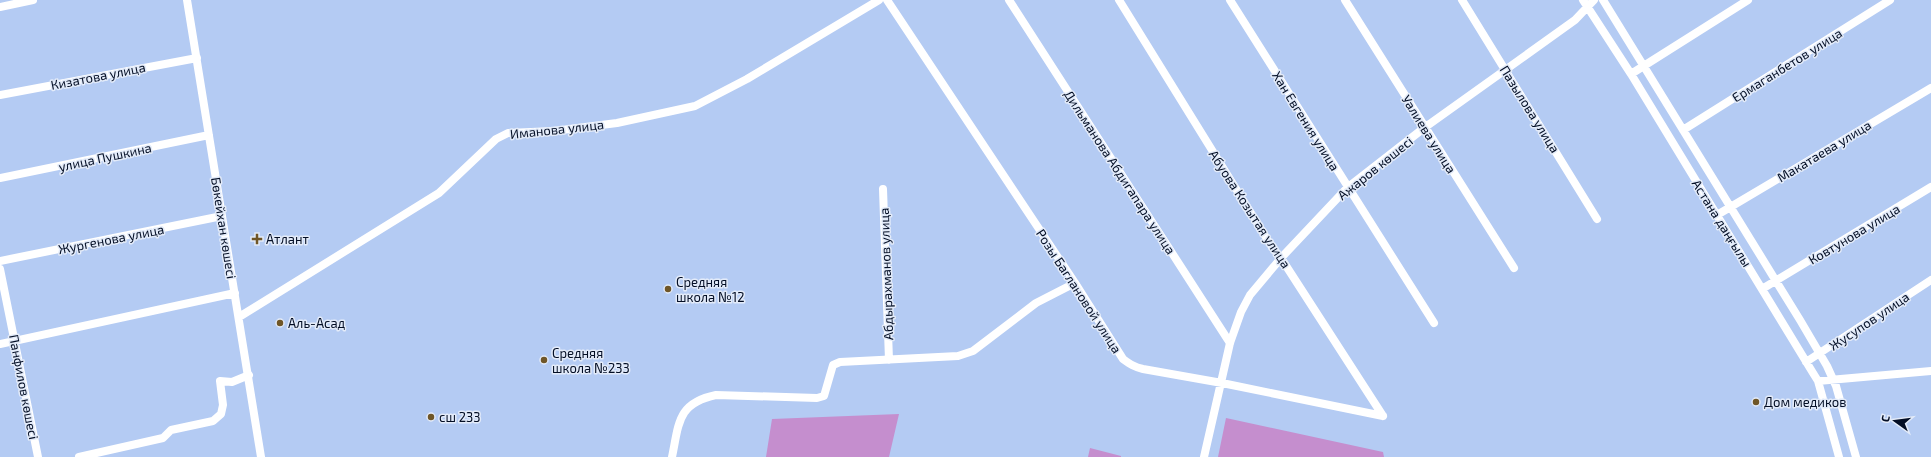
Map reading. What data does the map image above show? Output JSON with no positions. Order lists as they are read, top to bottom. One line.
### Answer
{"streets":{"street":["Ермаганбетов улица","Кизатова улица","Пазылова улица","Хан Евгения улица","Иманова улица","Уалиева улица","Макатаева улица","улица Пушкина","Ажаров көшесі","Дильманова Абдигапара улица","Абуова Козытая улица","Астана даңғылы","Бөкейхан көшесі","Ковтунова улица","Жургенова улица","Абдырахманов улица","Розы Баглановой улица","Жусупов улица","Панфилов көшесі"]},"crossings":[["Ермаганбетов улица","Астана даңғылы"],["Кизатова улица","Бөкейхан көшесі"],["Пазылова улица","Ажаров көшесі"],["Хан Евгения улица","Ажаров көшесі"],["Иманова улица","Бөкейхан көшесі"],["Уалиева улица","Ажаров көшесі"],["Макатаева улица","Астана даңғылы"],["улица Пушкина","Бөкейхан көшесі"],["Ажаров көшесі","Дильманова Абдигапара улица"],["Ажаров көшесі","Абуова Козытая улица"],["Ажаров көшесі","Астана даңғылы"],["Ажаров көшесі","Розы Баглановой улица"],["Абуова Козытая улица","Розы Баглановой улица"],["Астана даңғылы","Ковтунова улица"],["Астана даңғылы","Жусупов улица"],["Бөкейхан көшесі","Жургенова улица"]],"places":{"health":["Атлант"],"other":["Средняя школа №12","Аль-Асад","Средняя школа №233","Дом медиков","сш 233"]},"north":"left"}
